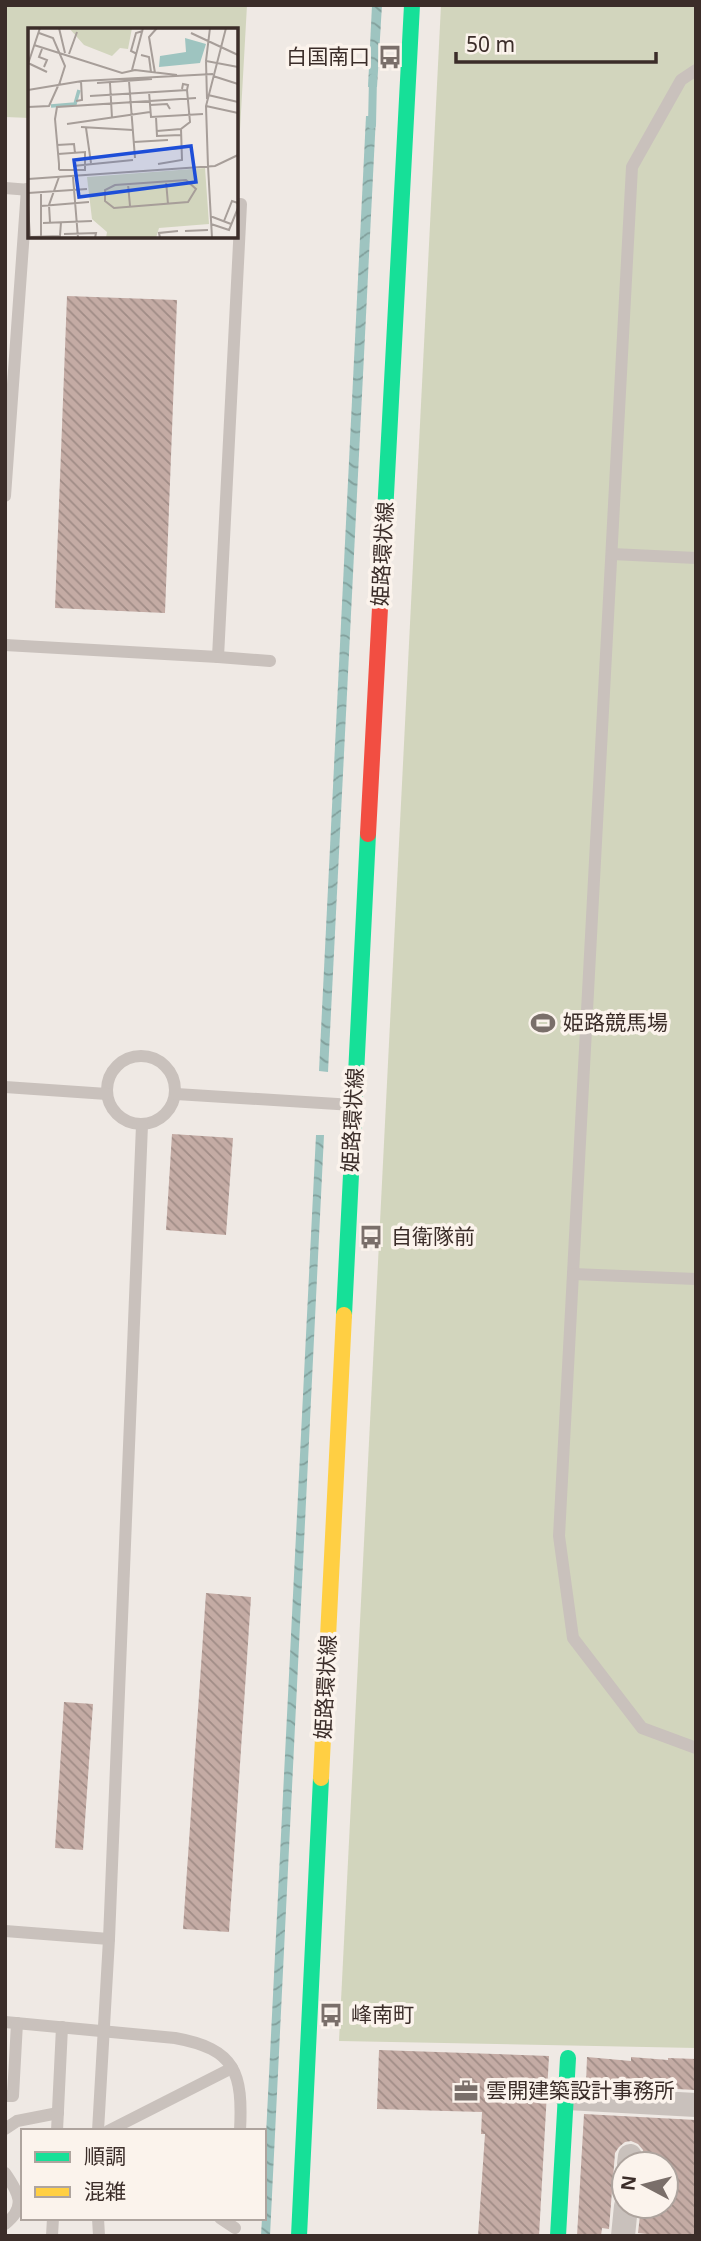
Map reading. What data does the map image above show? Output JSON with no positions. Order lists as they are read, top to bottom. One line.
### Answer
{"streets":{"main road":["姫路環状線"]},"places":{"bus stop":["白国南口","自衛隊前","峰南町"],"sports":["姫路競馬場"],"office":["雲開建築設計事務所"]},"legend":["順調","混雑"],"scale_bar":"50 m","north":"left"}
